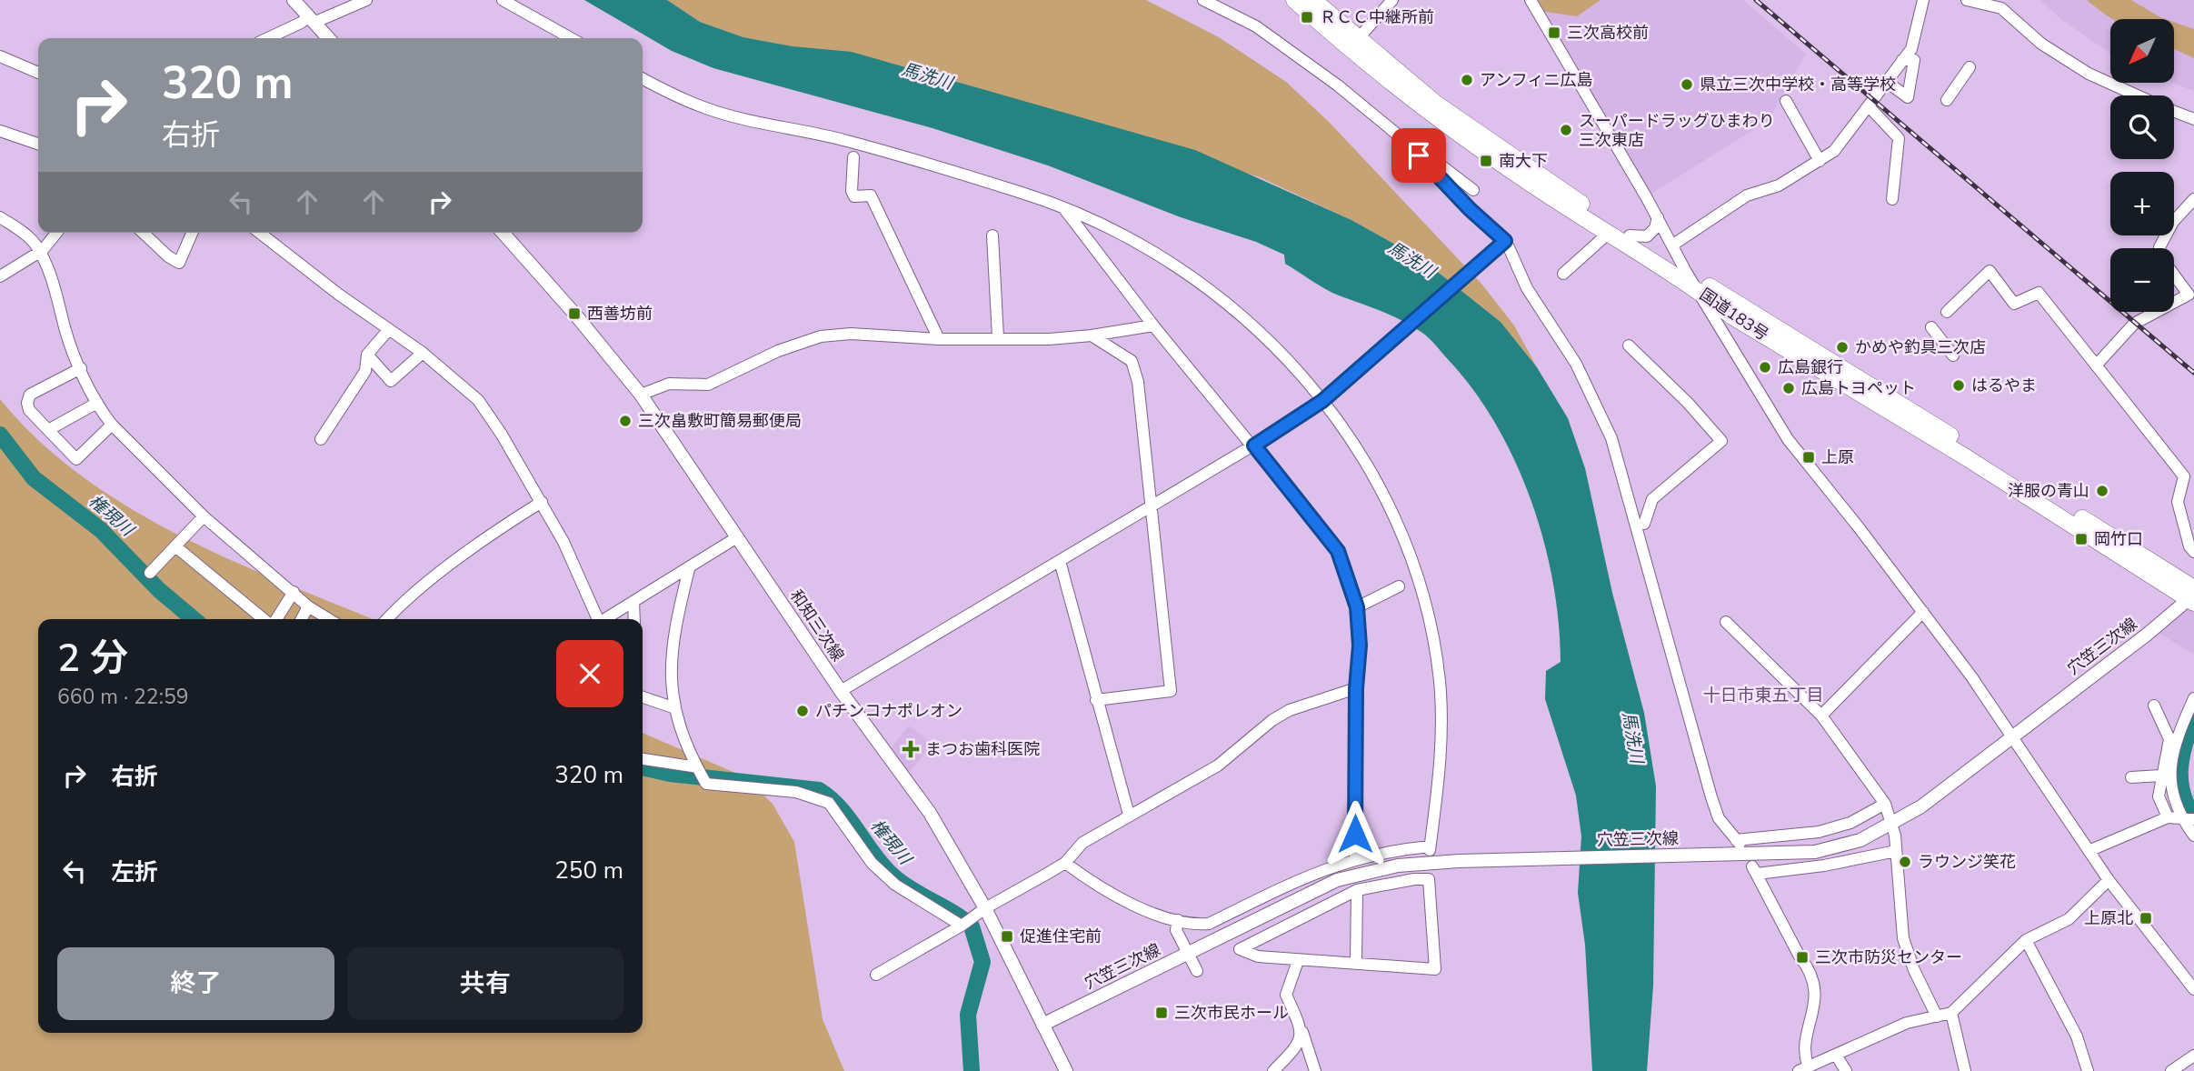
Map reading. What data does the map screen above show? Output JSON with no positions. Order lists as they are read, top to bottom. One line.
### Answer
{"streets":{"highway":["国道183号"],"main road":["和知三次線","穴笠三次線"]},"crossings":[["国道183号","穴笠三次線"],["和知三次線","穴笠三次線"]],"districts":["十日市東五丁目"],"water":["馬洗川","権現川"],"places":{"transit":["ＲＣＣ中継所前","三次高校前","南大下","西善坊前","上原","岡竹口","上原北","促進住宅前","三次市防災センター","三次市民ホール"],"other":["アンフィニ広島","県立三次中学校・高等学校","スーパードラッグひまわり 三次東店","かめや釣具三次店","広島銀行","はるやま","広島トヨペット","三次畠敷町簡易郵便局","洋服の青山","パチンコナポレオン","ラウンジ笑花"],"health":["まつお歯科医院"]},"north":"bottom left","page":{"map_buttons":["+","−"],"turn":["320 m","右折"],"heading":["2 分","660 m · 22:59"],"list":[{"name":"右折","value":"320 m"},{"name":"左折","value":"250 m"}],"buttons":["終了","共有"]}}
